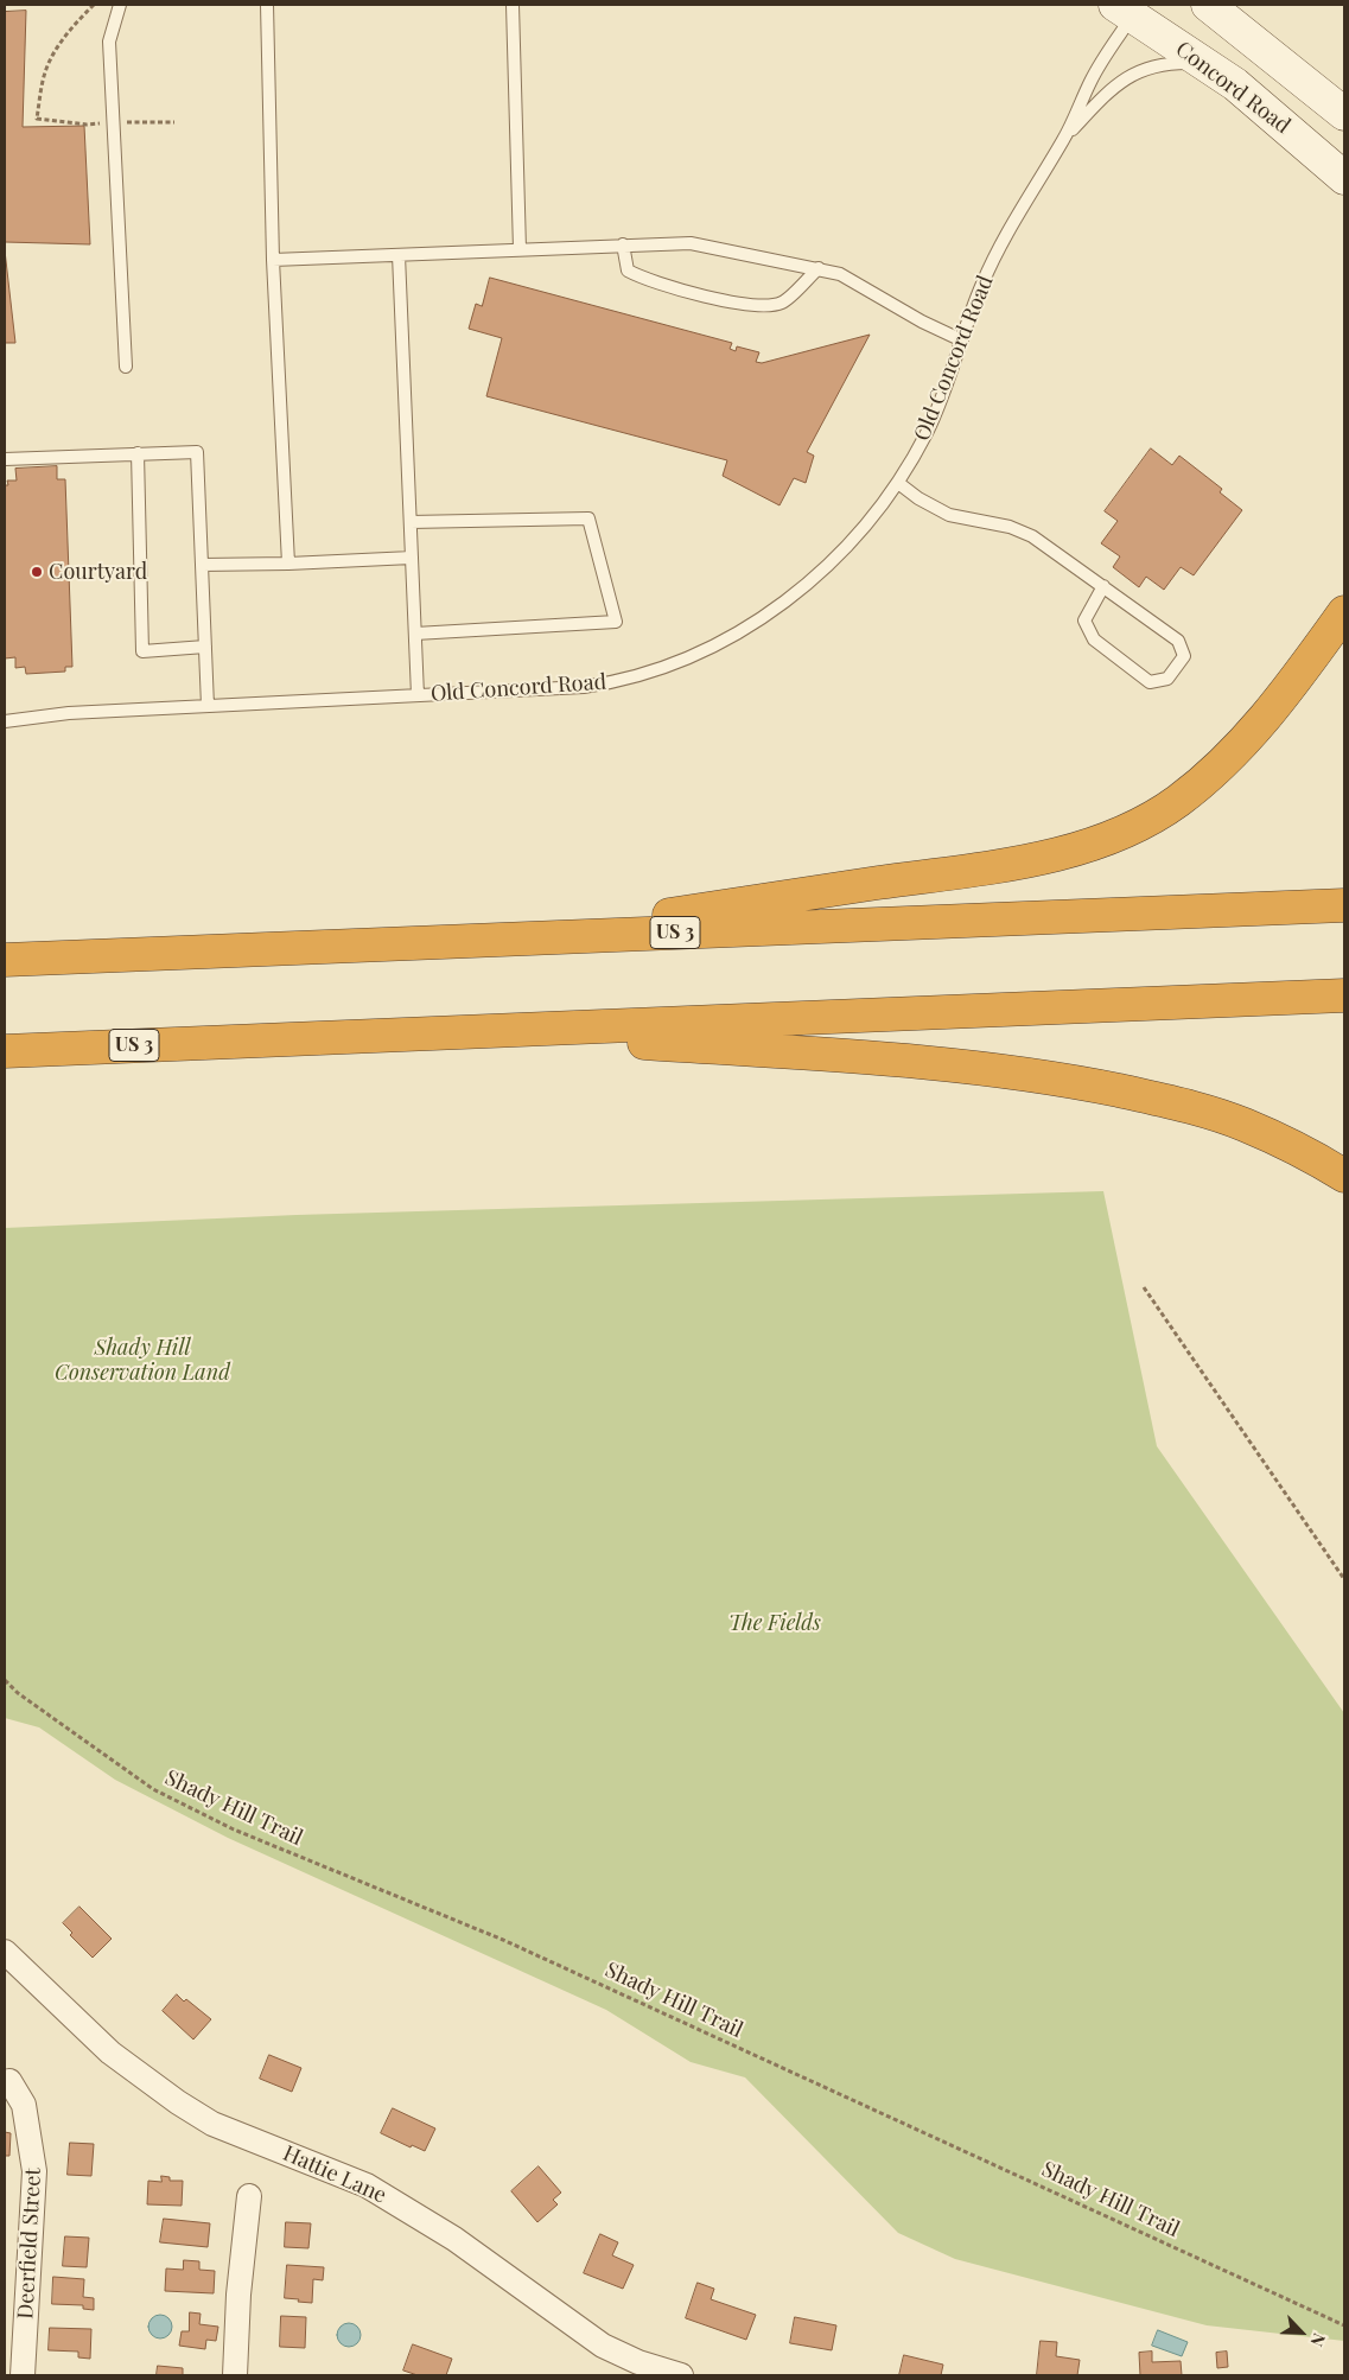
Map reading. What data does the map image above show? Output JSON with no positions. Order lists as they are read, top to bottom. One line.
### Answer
{"streets":{"highway":["US 3"],"main road":["Concord Road"],"street":["Hattie Lane","Deerfield Street"],"lane":["Old Concord Road"],"path":["Shady Hill Trail"]},"crossings":[["Concord Road","Old Concord Road"]],"parks":["Shady Hill Conservation Land","The Fields"],"places":["Courtyard"],"north":"bottom right"}
